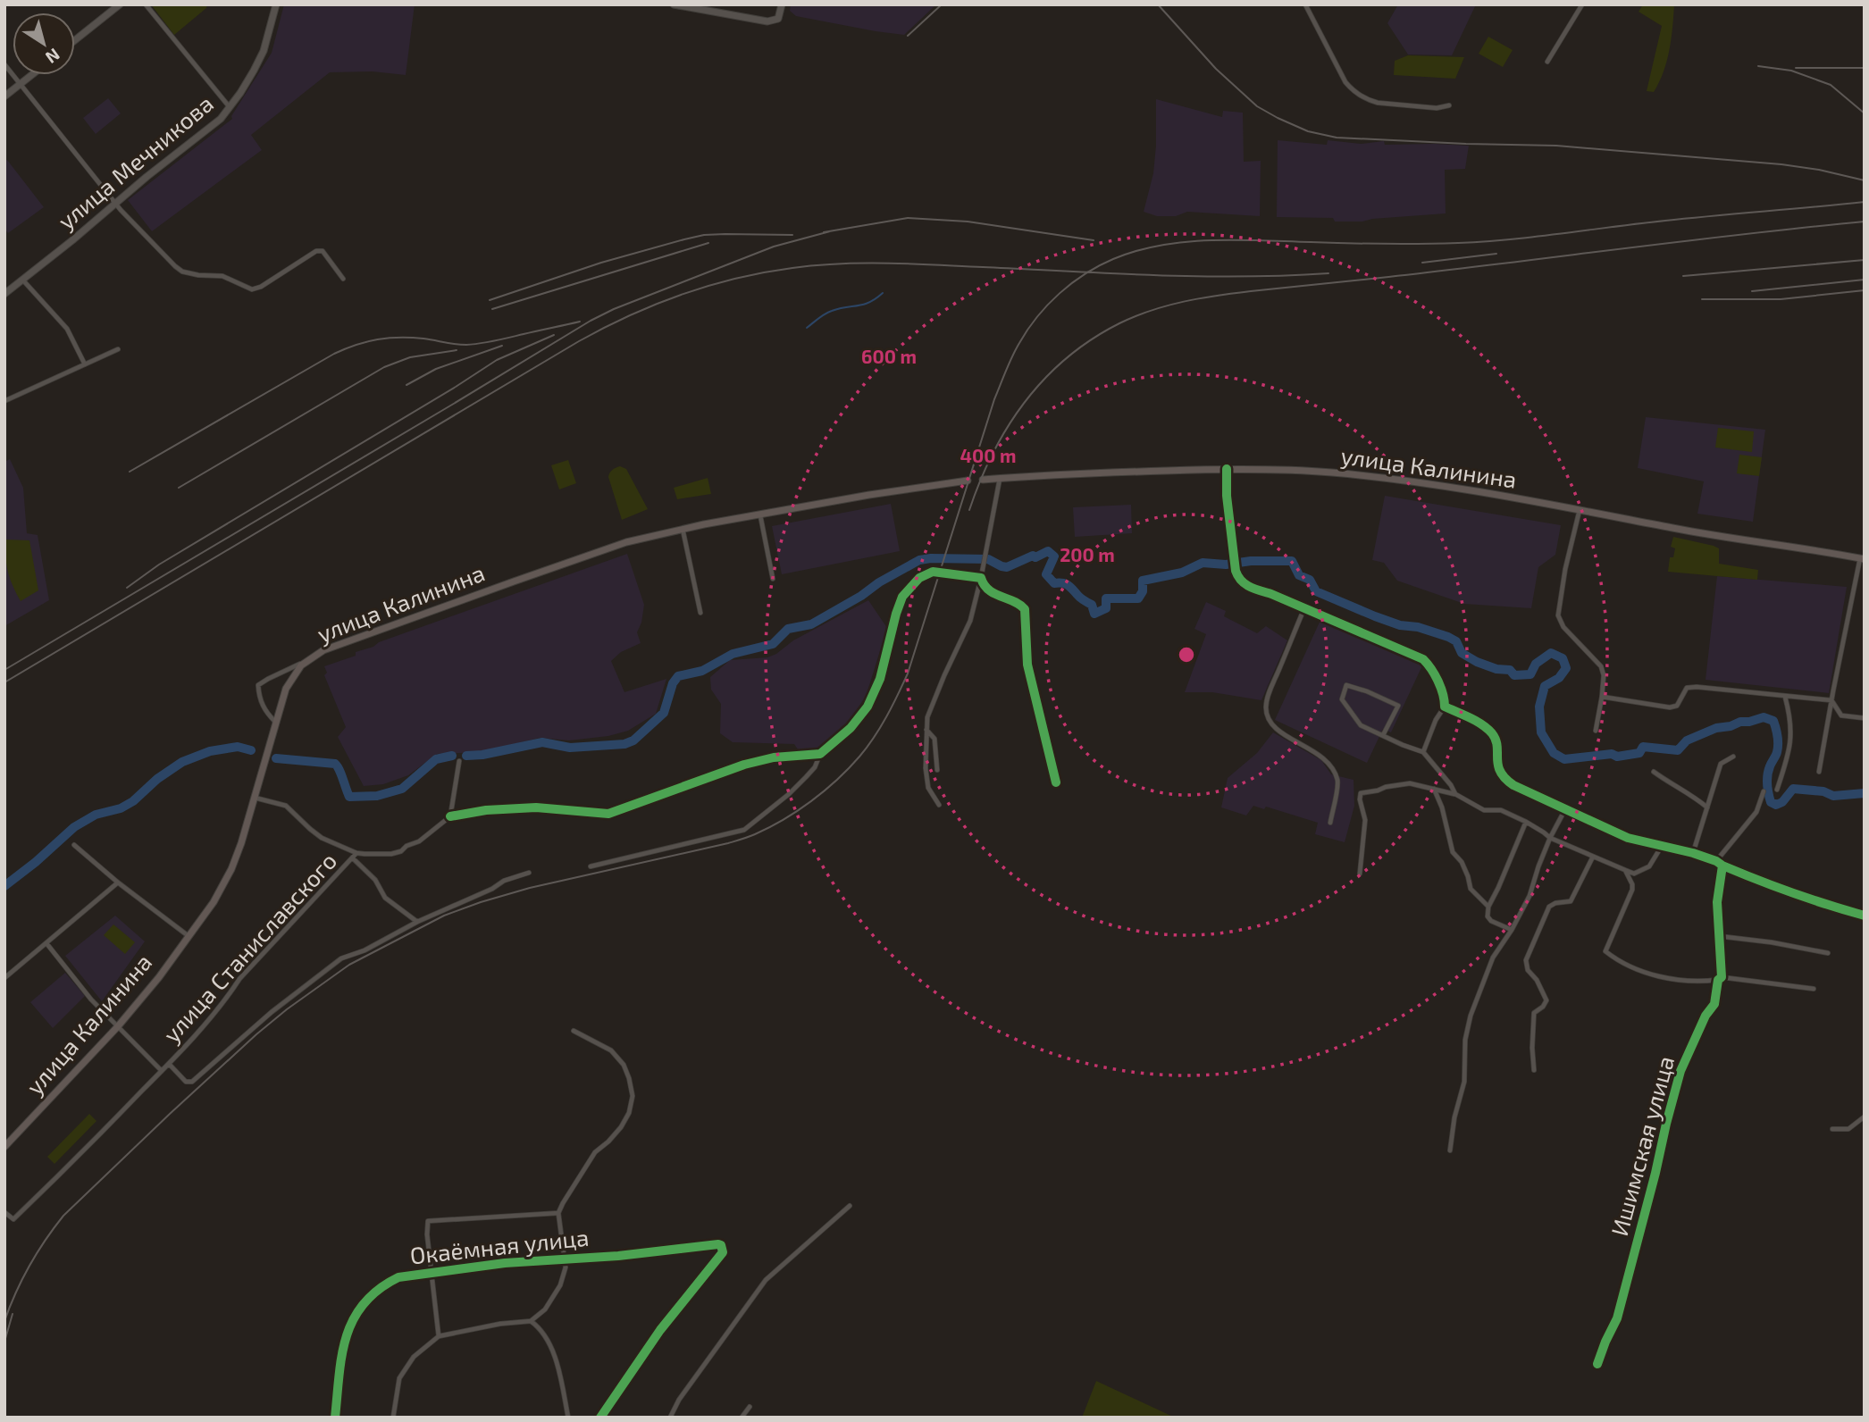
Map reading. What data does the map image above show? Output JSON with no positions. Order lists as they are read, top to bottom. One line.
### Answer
{"streets":{"main road":["улица Калинина"],"street":["улица Мечникова","улица Станиславского","Ишимская улица","Окаёмная улица"]},"north":"bottom right","rings":["600 m","400 m","200 m"]}
